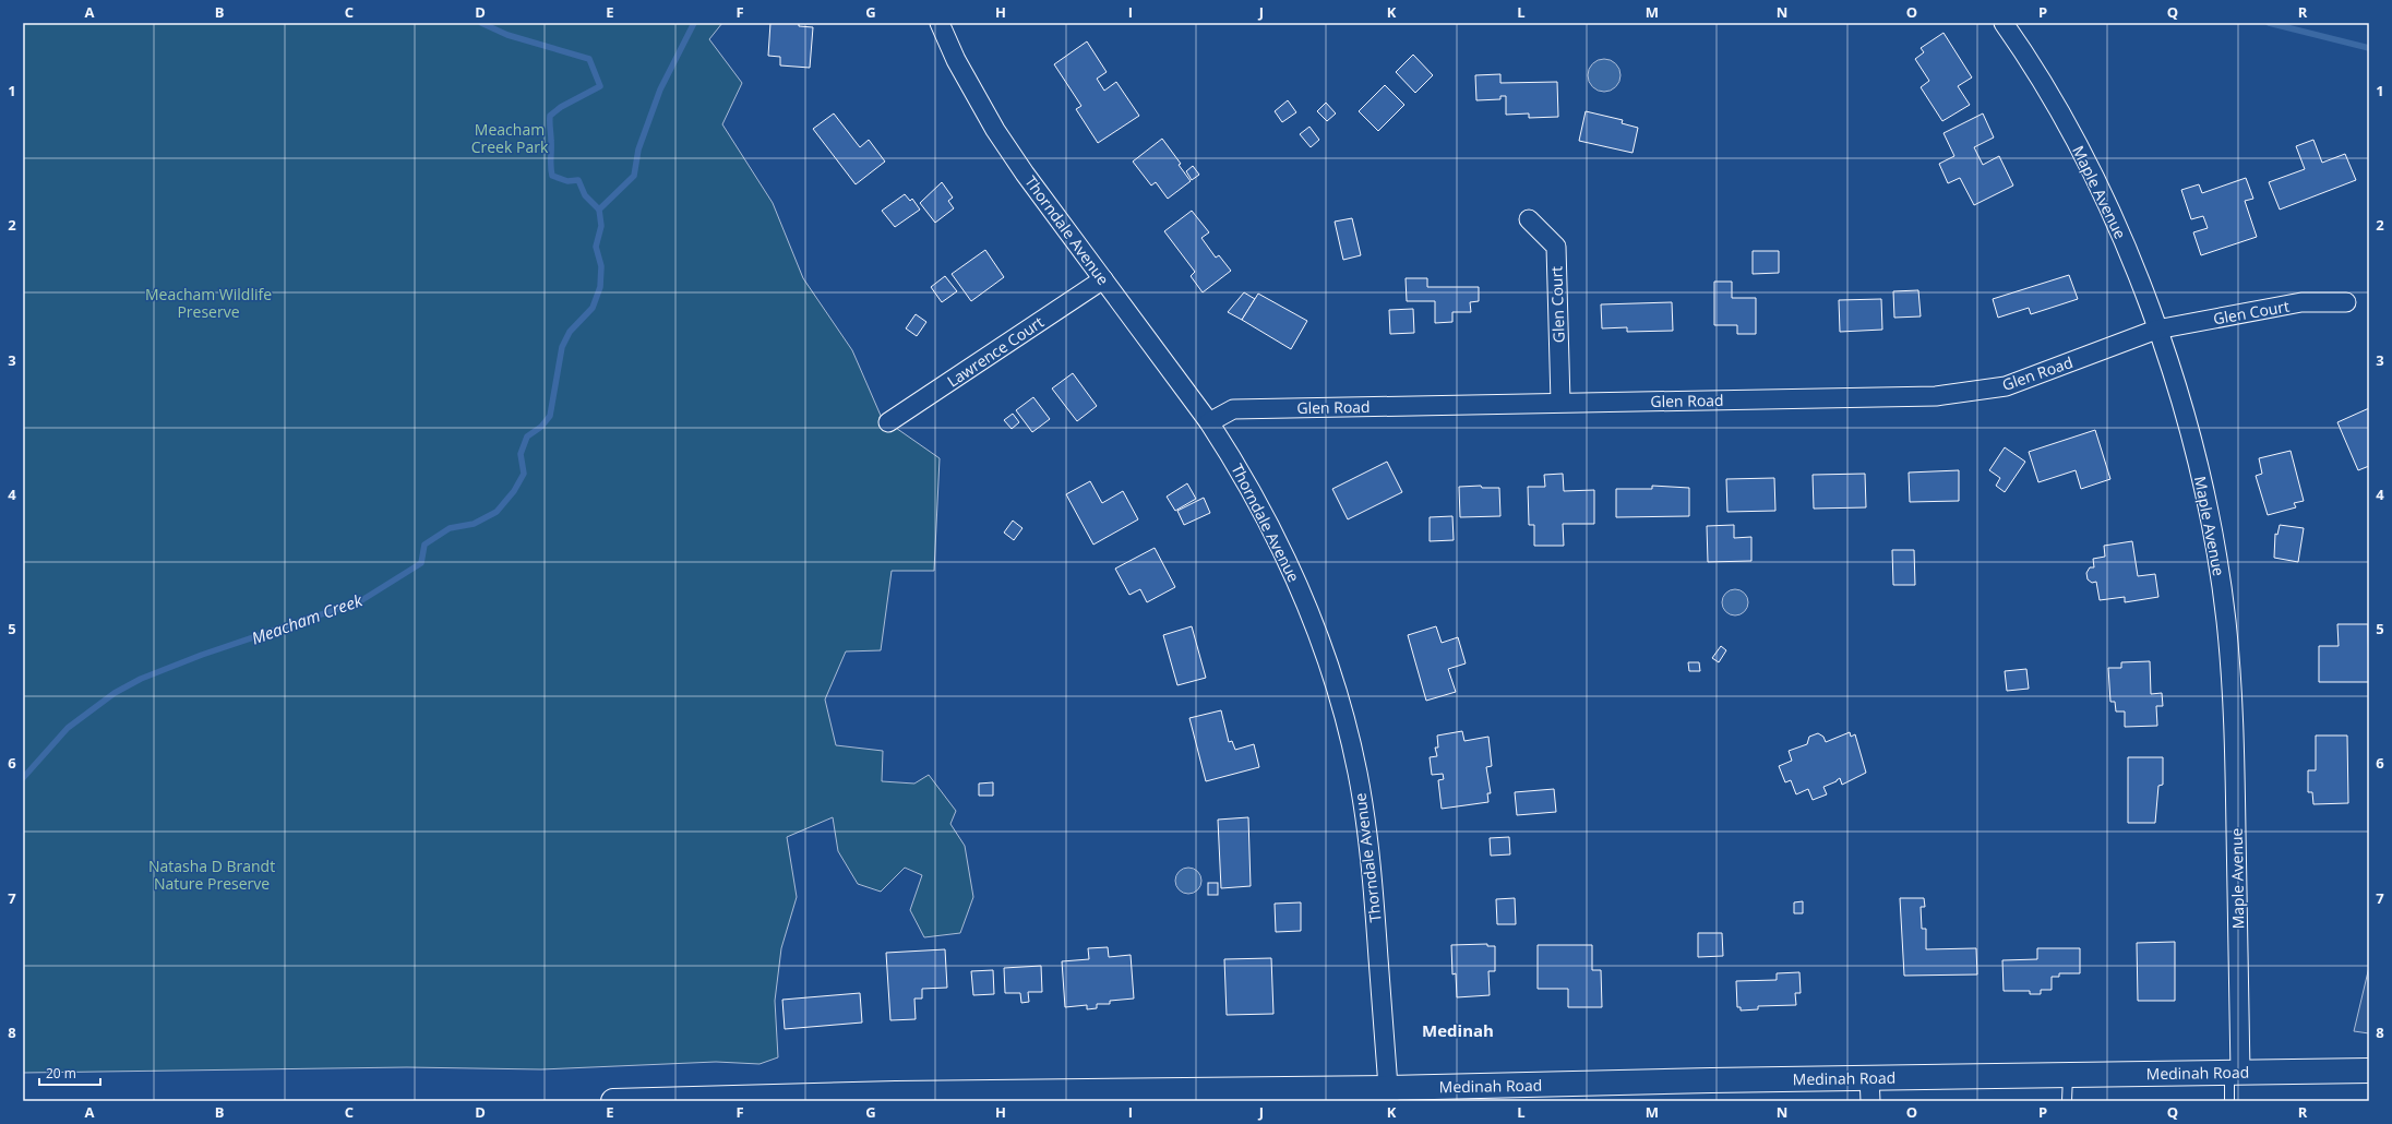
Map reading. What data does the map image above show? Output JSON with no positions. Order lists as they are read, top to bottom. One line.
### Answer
{"streets":{"main road":["Medinah Road"],"street":["Maple Avenue","Thorndale Avenue","Glen Court","Lawrence Court","Glen Road"]},"crossings":[["Maple Avenue","Glen Court"],["Maple Avenue","Glen Road"],["Maple Avenue","Medinah Road"],["Thorndale Avenue","Lawrence Court"],["Thorndale Avenue","Glen Road"],["Thorndale Avenue","Medinah Road"],["Glen Court","Glen Road"]],"districts":["Medinah"],"water":["Meacham Creek"],"parks":["Meacham Creek Park","Meacham Wildlife Preserve","Natasha D Brandt Nature Preserve"],"scale_bar":"20 m","grid":{"columns":["A","B","C","D","E","F","G","H","I","J","K","L","M","N","O","P","Q","R"],"rows":["1","2","3","4","5","6","7","8"]}}
